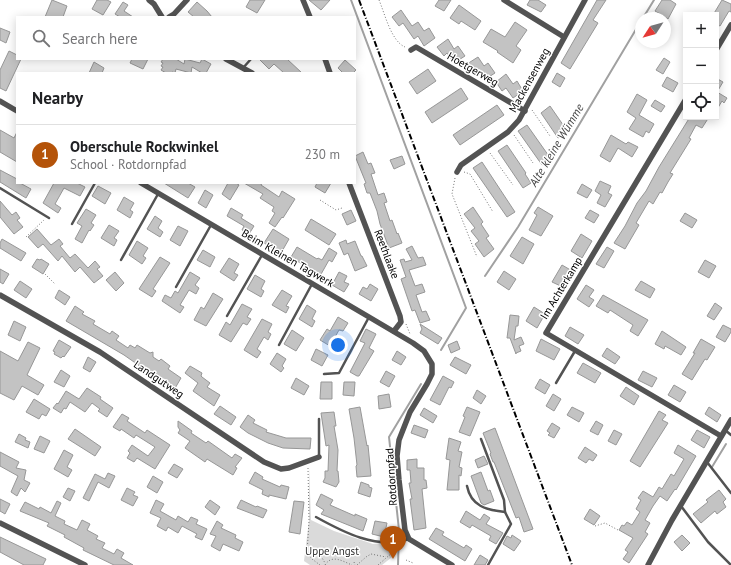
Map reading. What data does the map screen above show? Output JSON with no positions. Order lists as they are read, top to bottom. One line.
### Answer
{"streets":{"street":["Hoetgerweg","Mackensenweg","Reethlaake","Beim Kleinen Tagwerk","Im Achterkamp","Landgutweg","Rotdornpfad"]},"crossings":[["Hoetgerweg","Mackensenweg"],["Beim Kleinen Tagwerk","Rotdornpfad"]],"water":["Alte kleine Wümme"],"parks":["Uppe Angst"],"north":"bottom left","page":{"map_buttons":["+","−"],"search":"Search here","heading":"Nearby","list":[{"mark":"1","name":"Oberschule Rockwinkel","note":"School · Rotdornpfad","value":"230 m"}],"pins":"1"}}
